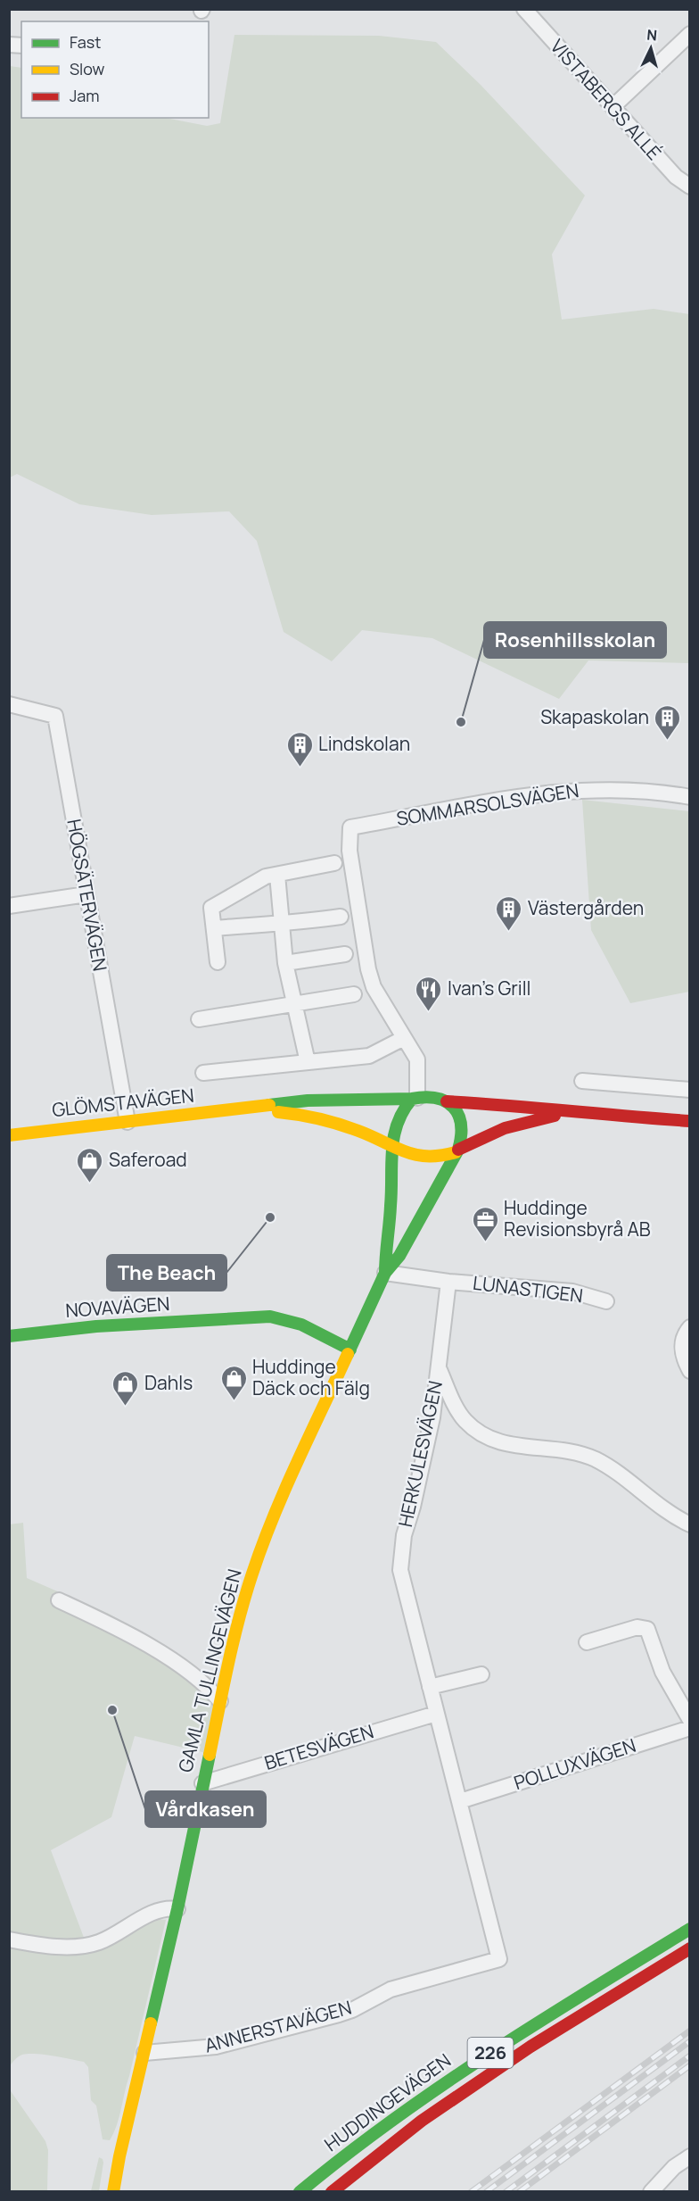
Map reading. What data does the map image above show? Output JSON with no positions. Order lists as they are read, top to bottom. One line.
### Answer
{"streets":{"main road":["GLÖMSTAVÄGEN","NOVAVÄGEN","GAMLA TULLINGEVÄGEN","226","HUDDINGEVÄGEN"],"street":["VISTABERGS ALLÉ","SOMMARSOLSVÄGEN","HÖGSÄTERVÄGEN","LUNASTIGEN","HERKULESVÄGEN","BETESVÄGEN","POLLUXVÄGEN","ANNERSTAVÄGEN"]},"crossings":[["HÖGSÄTERVÄGEN","GLÖMSTAVÄGEN"],["GLÖMSTAVÄGEN","GAMLA TULLINGEVÄGEN"],["LUNASTIGEN","HERKULESVÄGEN"],["NOVAVÄGEN","GAMLA TULLINGEVÄGEN"],["HERKULESVÄGEN","BETESVÄGEN"],["HERKULESVÄGEN","POLLUXVÄGEN"],["HERKULESVÄGEN","ANNERSTAVÄGEN"],["GAMLA TULLINGEVÄGEN","BETESVÄGEN"],["GAMLA TULLINGEVÄGEN","ANNERSTAVÄGEN"]],"places":{"other":["Rosenhillsskolan","The Beach","Vårdkasen"],"building":["Skapaskolan","Lindskolan","Västergården"],"restaurant":["Ivan's Grill"],"shop":["Saferoad","Huddinge Däck och Fälg","Dahls"],"office":["Huddinge Revisionsbyrå AB"]},"legend":["Fast","Slow","Jam"],"north":"top"}
